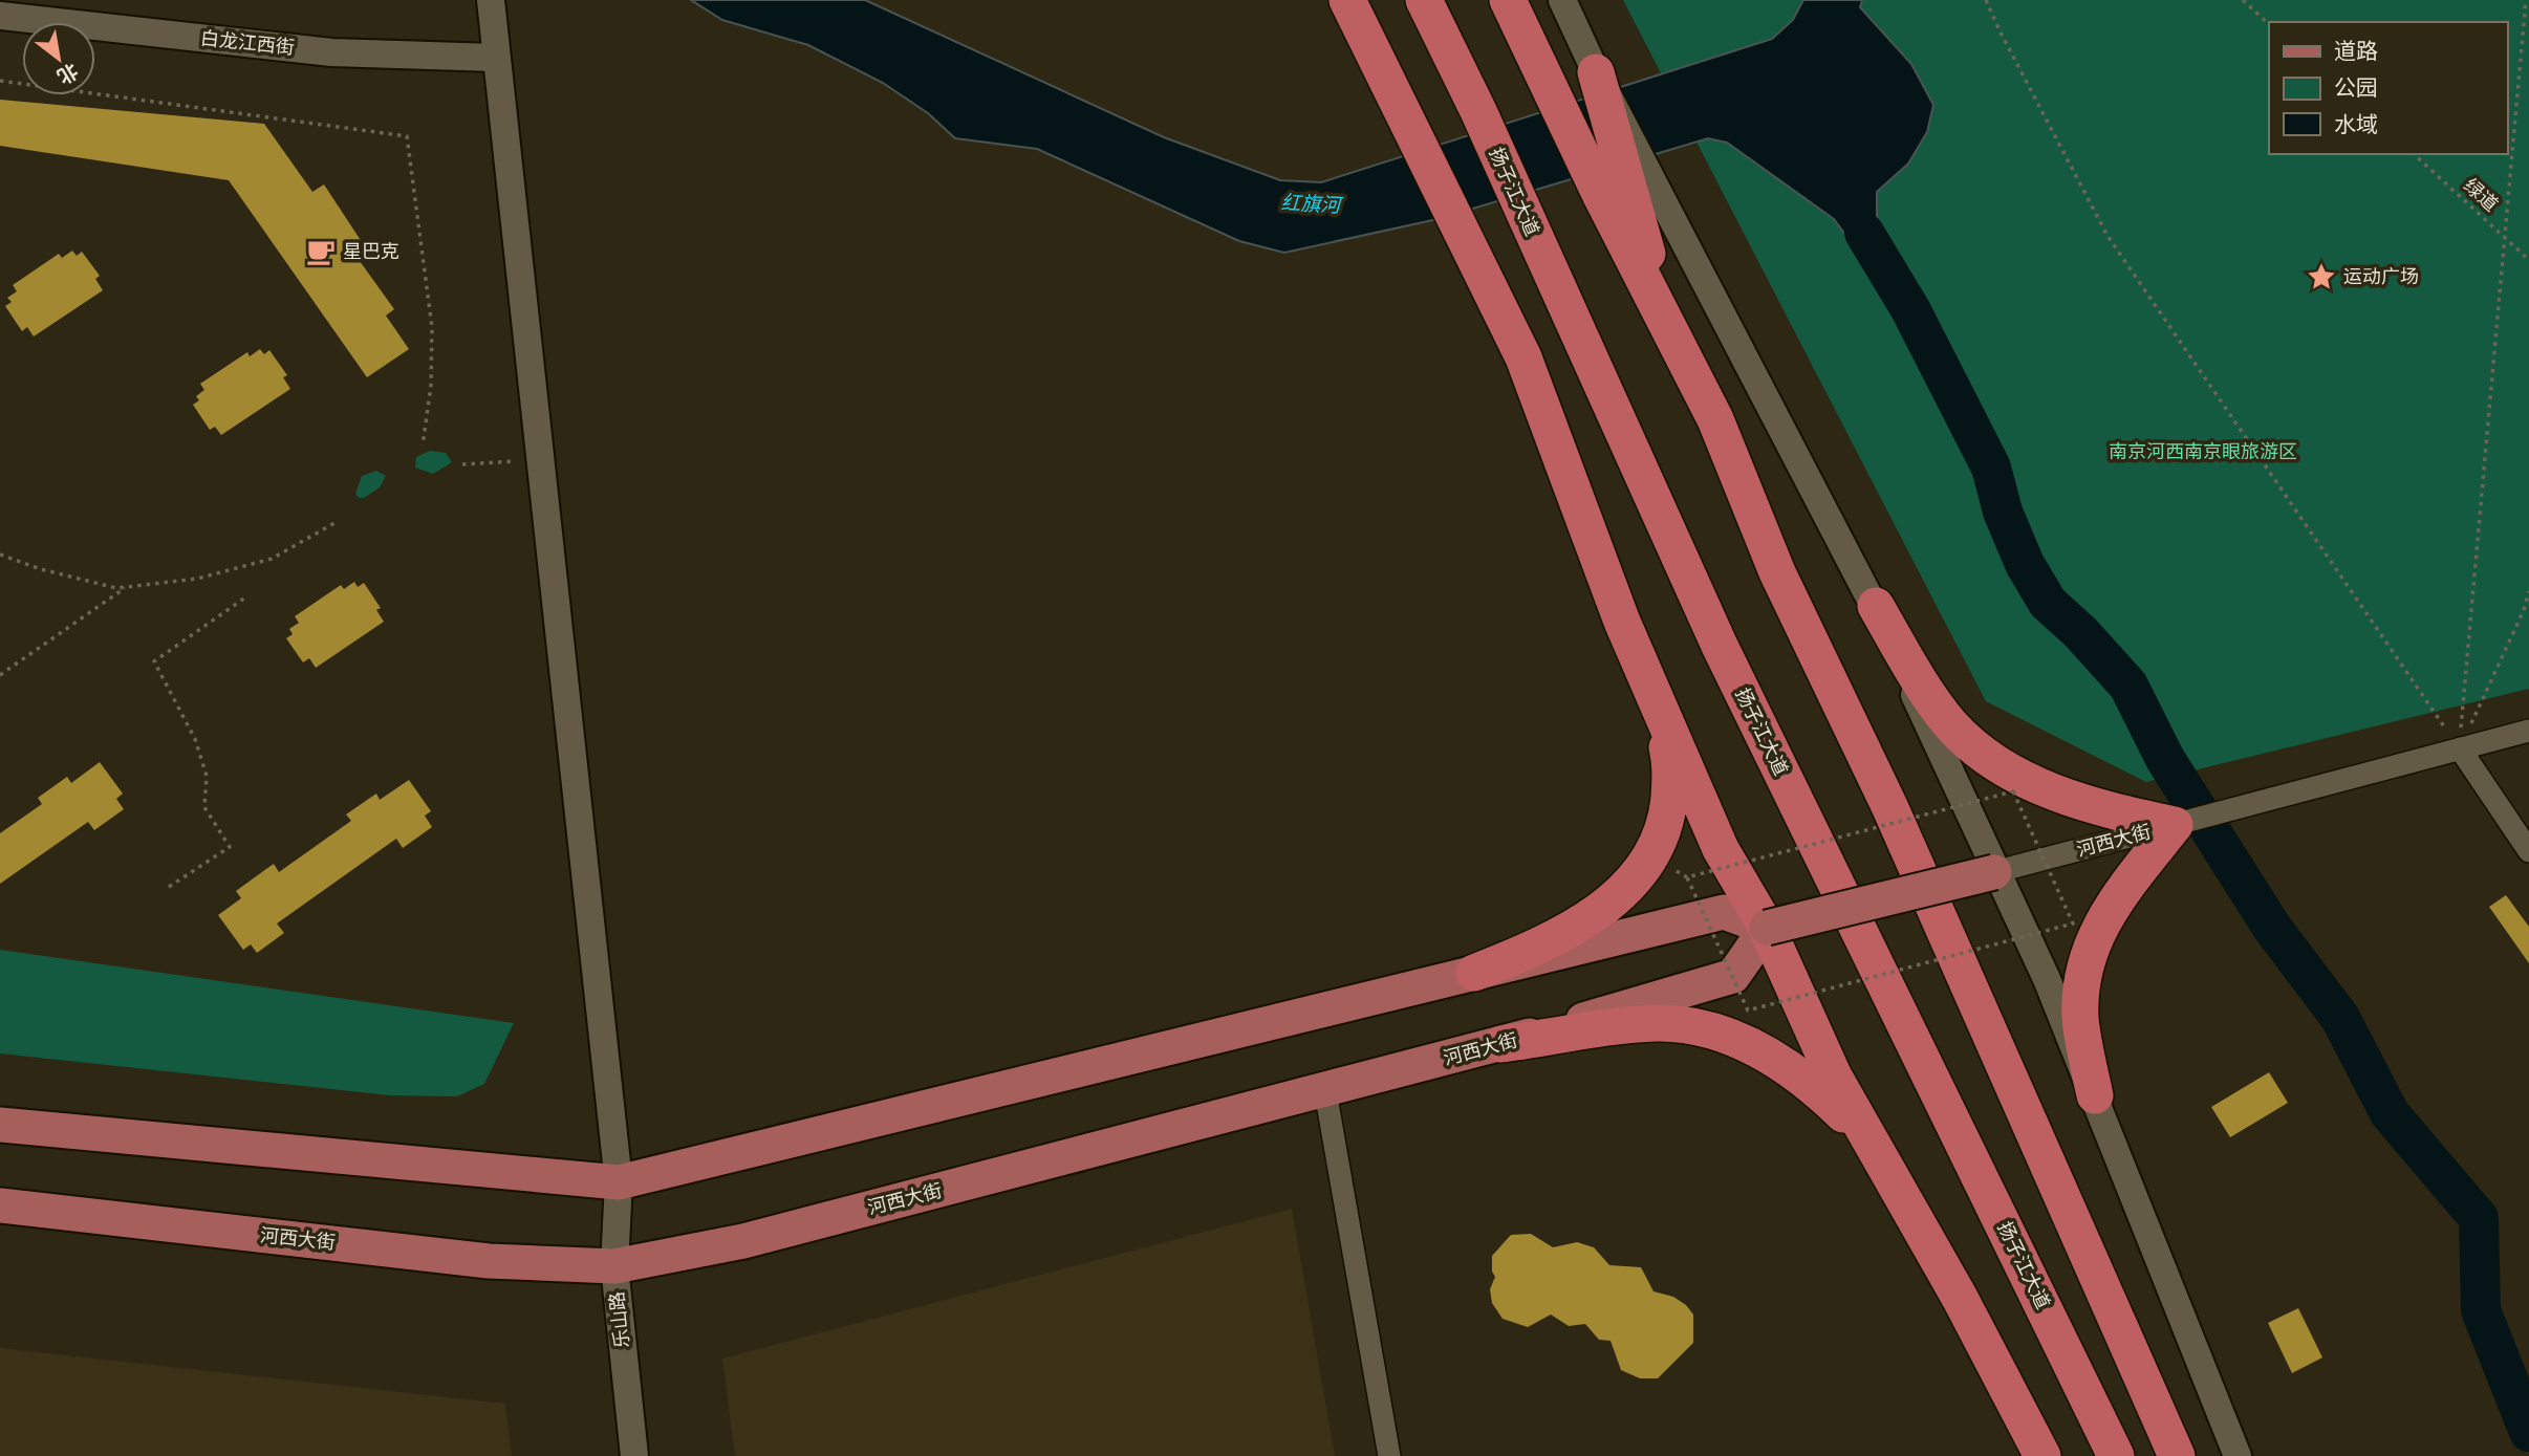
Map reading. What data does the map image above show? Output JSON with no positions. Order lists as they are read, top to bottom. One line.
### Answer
{"streets":{"highway":["扬子江大道"],"main road":["河西大街"],"street":["白龙江西街","乐山路"],"path":["绿道"]},"crossings":[["白龙江西街","乐山路"],["河西大街","乐山路"]],"water":["红旗河"],"parks":["南京河西南京眼旅游区"],"places":{"cafe":["星巴克"],"place":["运动广场"]},"legend":["道路","公园","水域"],"north":"bottom right"}
